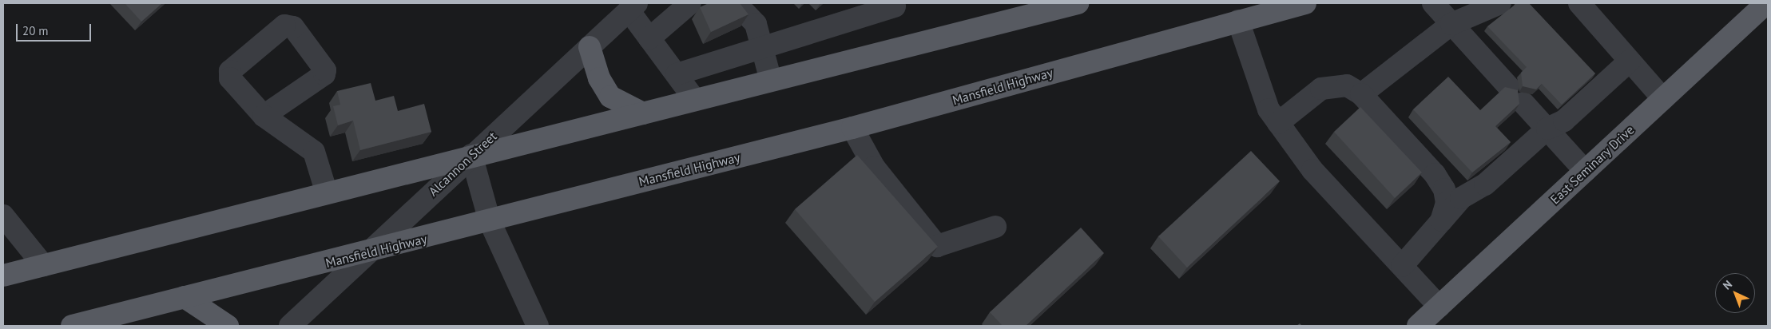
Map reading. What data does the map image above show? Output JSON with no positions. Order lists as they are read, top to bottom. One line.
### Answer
{"streets":{"main road":["Mansfield Highway","East Seminary Drive"],"street":["Alcannon Street"]},"crossings":[["Mansfield Highway","Alcannon Street"]],"scale_bar":"20 m","north":"top left"}
